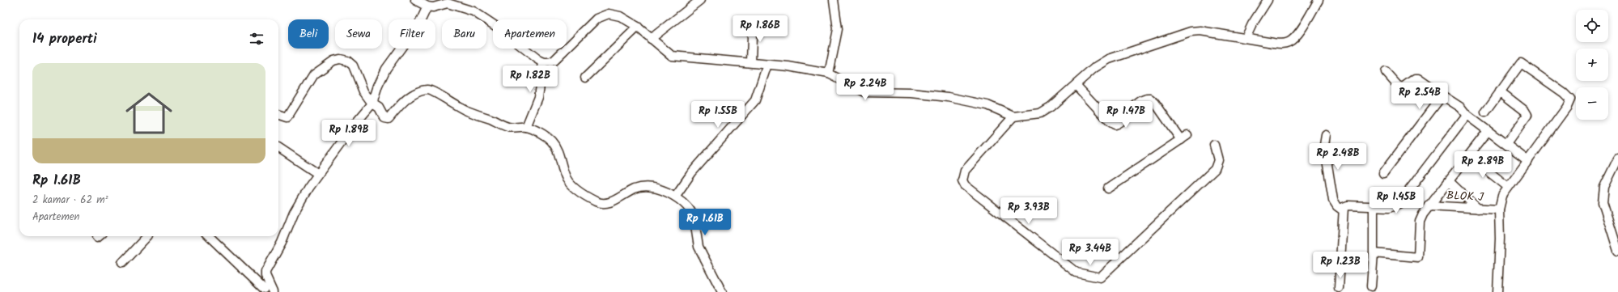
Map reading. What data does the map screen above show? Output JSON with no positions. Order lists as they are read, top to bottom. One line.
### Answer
{"streets":{"street":["BLOK J"]},"page":{"map_buttons":["+","−"],"price":["Rp 1.86B","Rp 1.82B","Rp 2.24B","Rp 2.54B","Rp 1.55B","Rp 1.47B","Rp 1.89B","Rp 2.48B","Rp 2.89B","Rp 1.45B","Rp 3.93B","Rp 1.61B","Rp 3.44B","Rp 1.23B"],"chip":["Beli","Sewa","Filter","Baru","Apartemen"],"heading":"14 properti","list":[{"name":"Rp 1.61B","note":"2 kamar · 62 m² · Apartemen"}]}}
